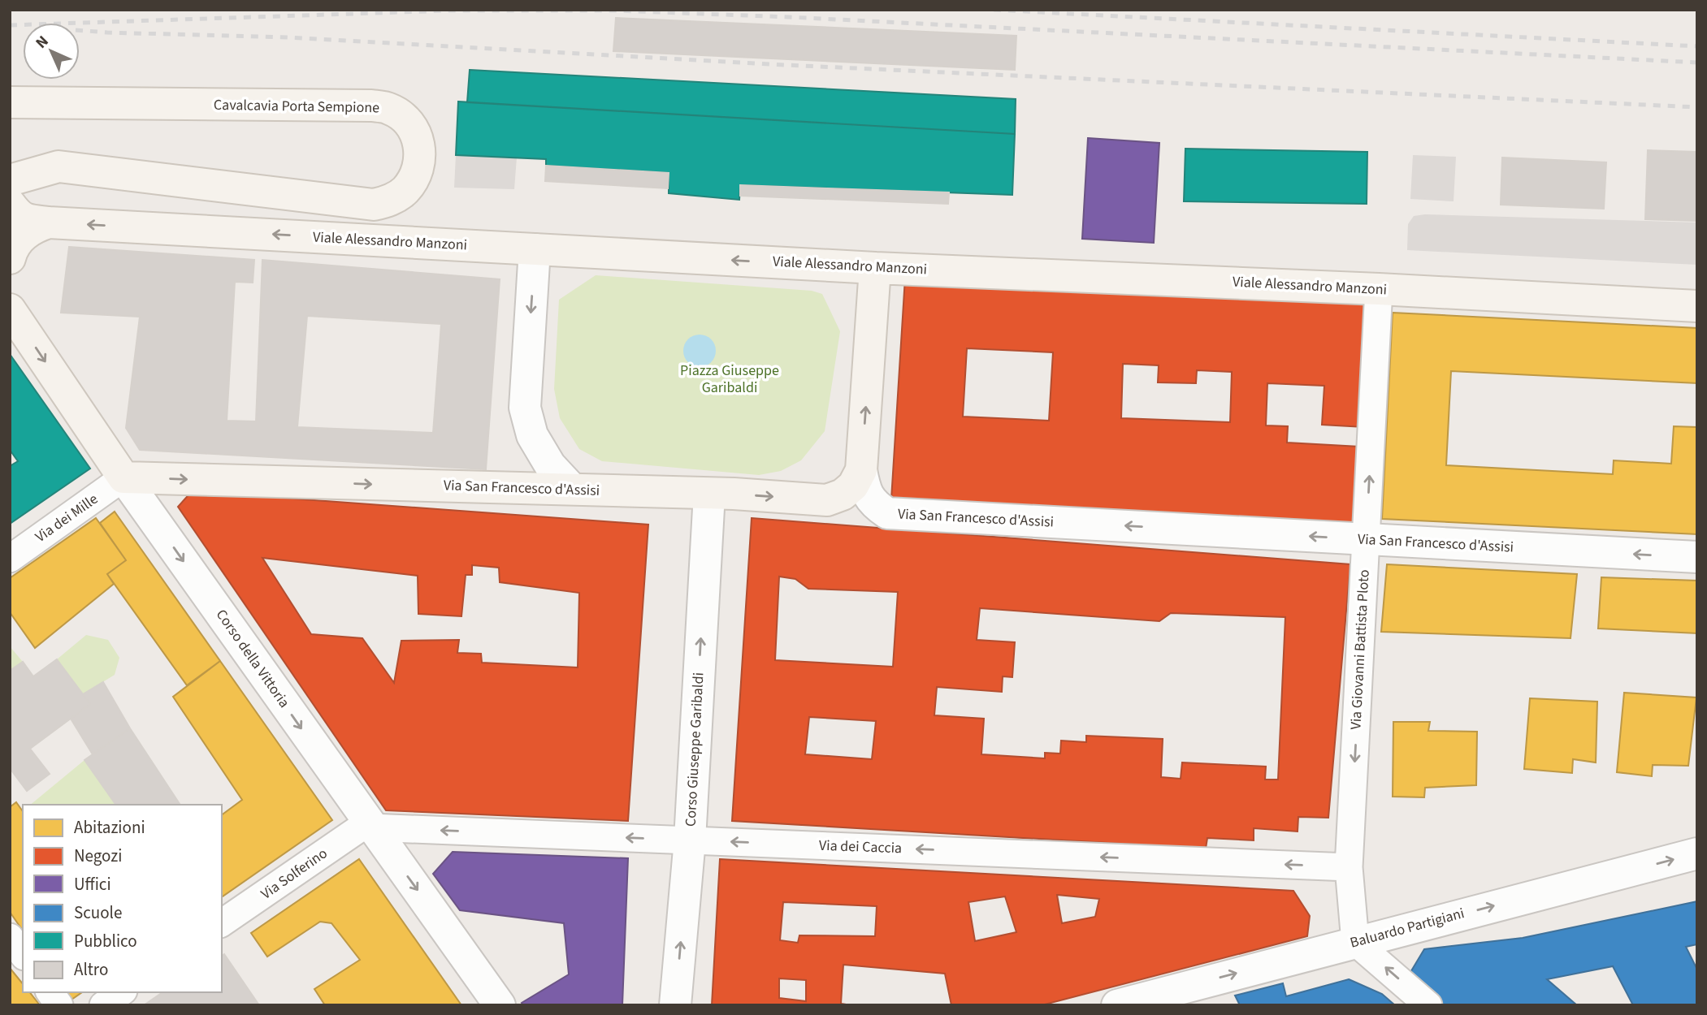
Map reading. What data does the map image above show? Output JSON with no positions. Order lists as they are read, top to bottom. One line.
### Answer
{"streets":{"main road":["Cavalcavia Porta Sempione","Viale Alessandro Manzoni","Via San Francesco d'Assisi","Corso della Vittoria"],"street":["Via dei Mille","Via Giovanni Battista Ploto","Corso Giuseppe Garibaldi","Via dei Caccia","Via Solferino","Baluardo Partigiani"]},"crossings":[["Viale Alessandro Manzoni","Via Giovanni Battista Ploto"],["Via San Francesco d'Assisi","Via dei Mille"],["Via San Francesco d'Assisi","Via Giovanni Battista Ploto"],["Via San Francesco d'Assisi","Corso della Vittoria"],["Via San Francesco d'Assisi","Corso Giuseppe Garibaldi"],["Via dei Mille","Corso della Vittoria"],["Via Giovanni Battista Ploto","Via dei Caccia"],["Via Giovanni Battista Ploto","Baluardo Partigiani"],["Corso della Vittoria","Via dei Caccia"],["Corso della Vittoria","Via Solferino"],["Corso Giuseppe Garibaldi","Via dei Caccia"],["Via dei Caccia","Via Solferino"]],"one_way":["Viale Alessandro Manzoni","Corso della Vittoria","Corso Giuseppe Garibaldi","Via dei Caccia","Baluardo Partigiani"],"parks":["Piazza Giuseppe Garibaldi"],"legend":["Abitazioni","Negozi","Uffici","Scuole","Pubblico","Altro"],"north":"top left"}
